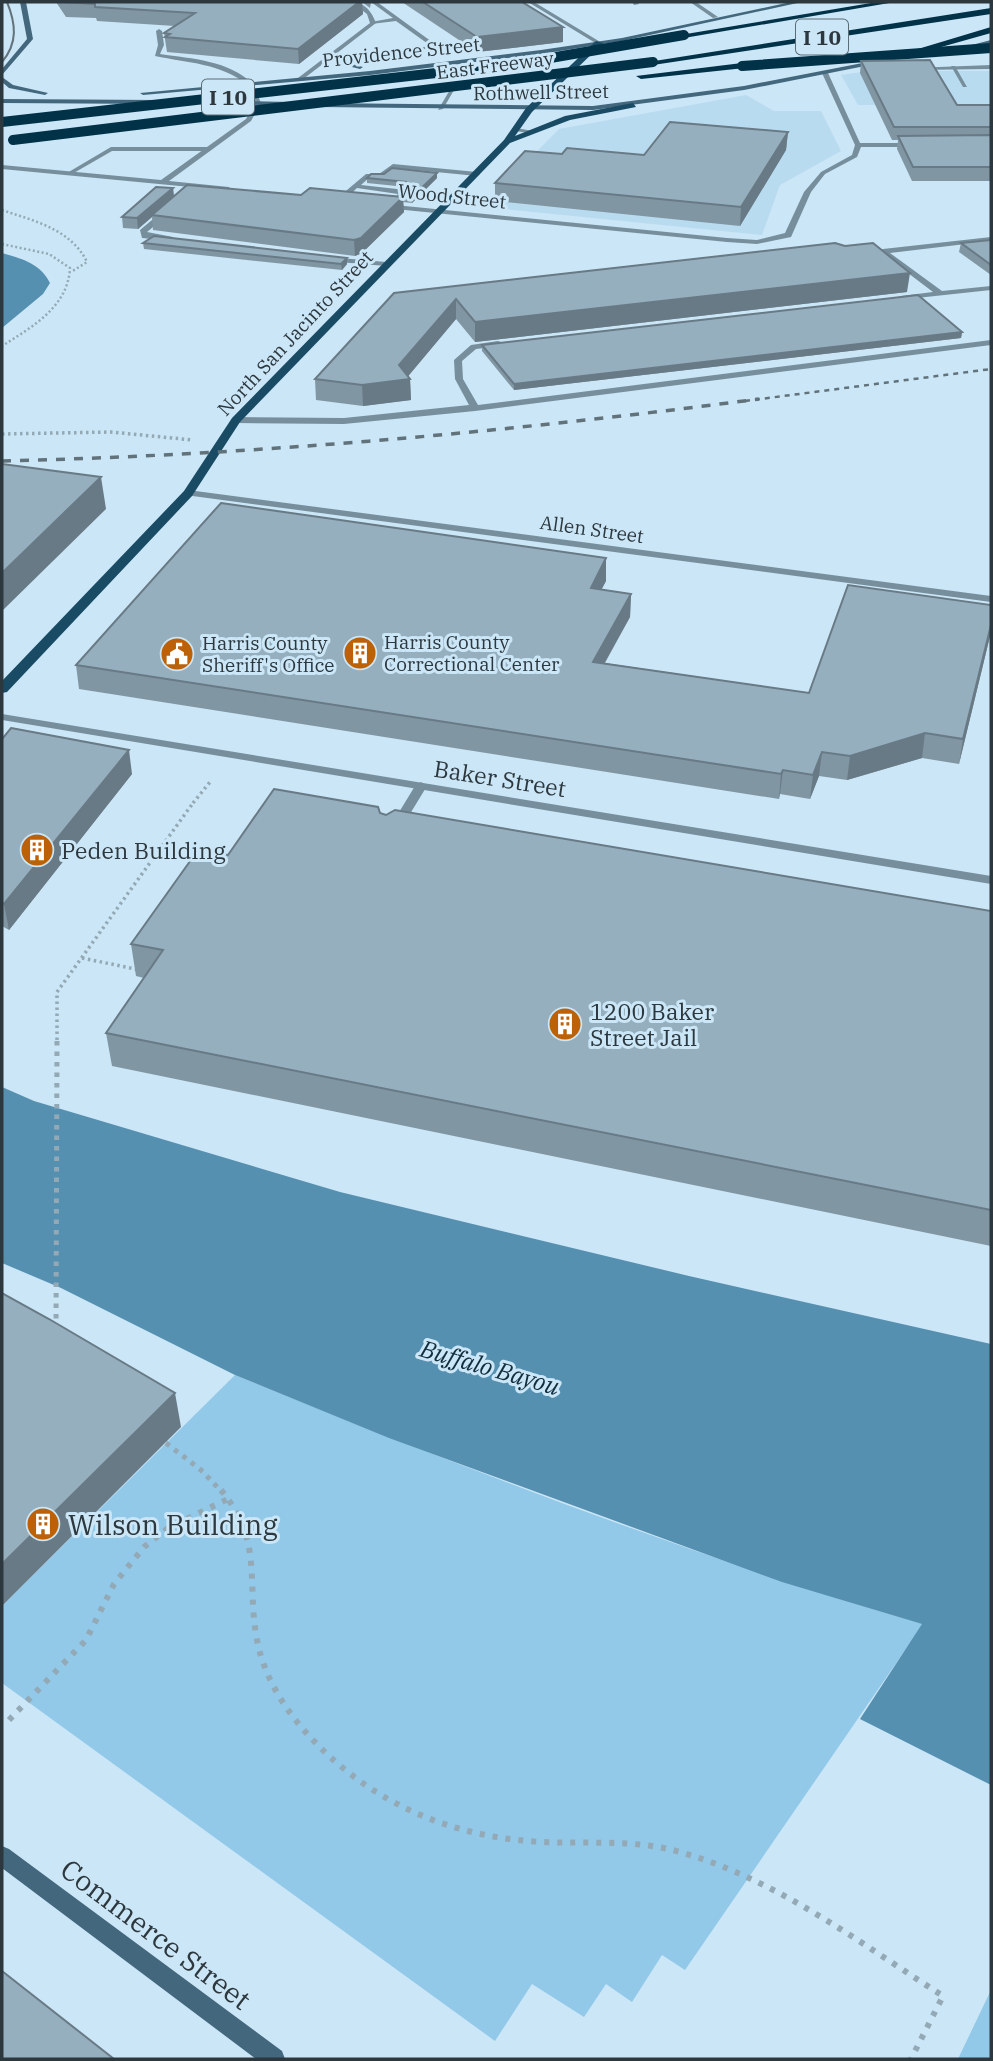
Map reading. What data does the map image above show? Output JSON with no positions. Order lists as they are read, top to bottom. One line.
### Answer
{"streets":{"highway":["I 10","East Freeway"],"main road":["Providence Street","Rothwell Street","North San Jacinto Street","Commerce Street"],"street":["Wood Street","Allen Street","Baker Street"]},"crossings":[["Providence Street","Rothwell Street"],["Providence Street","North San Jacinto Street"],["Rothwell Street","North San Jacinto Street"],["Wood Street","North San Jacinto Street"],["North San Jacinto Street","Allen Street"]],"water":["Buffalo Bayou"],"places":{"building":["Harris County Correctional Center","Peden Building","1200 Baker Street Jail","Wilson Building"],"public building":["Harris County Sheriff's Office"]}}
